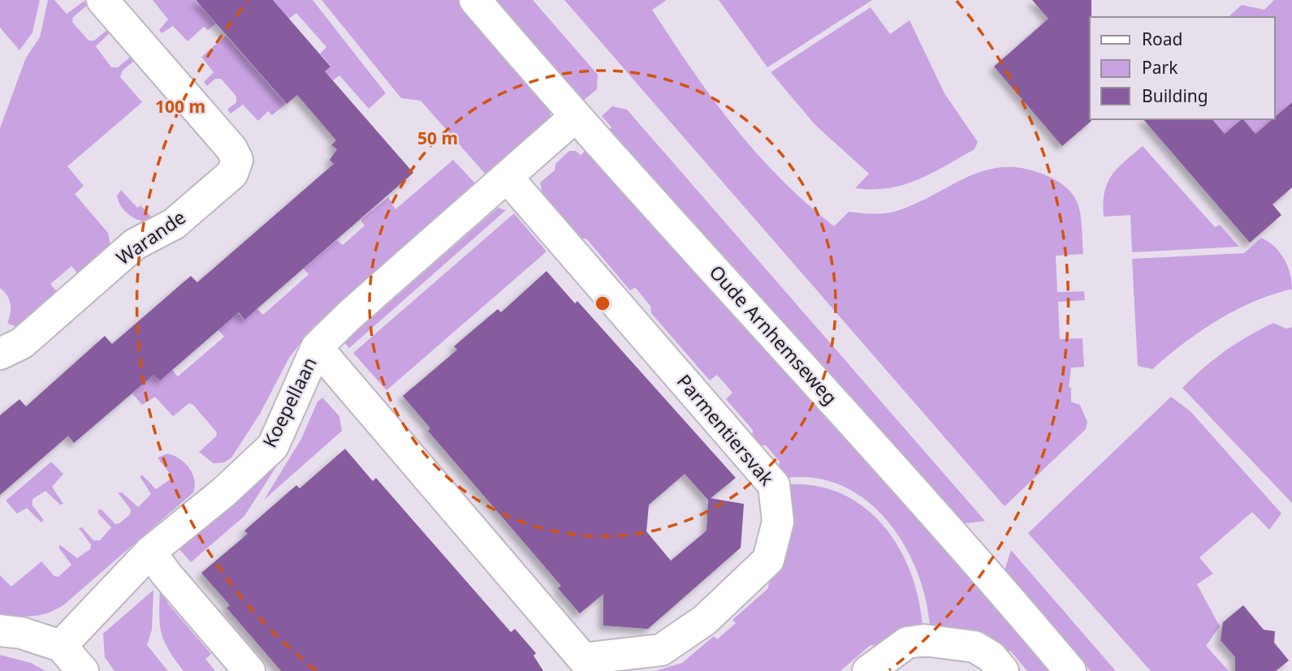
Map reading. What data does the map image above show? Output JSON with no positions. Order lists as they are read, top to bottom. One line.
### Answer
{"streets":{"street":["Warande","Oude Arnhemseweg","Koepellaan","Parmentiersvak"]},"crossings":[["Oude Arnhemseweg","Koepellaan"],["Koepellaan","Parmentiersvak"]],"legend":["Road","Park","Building"],"rings":["100 m","50 m"]}
